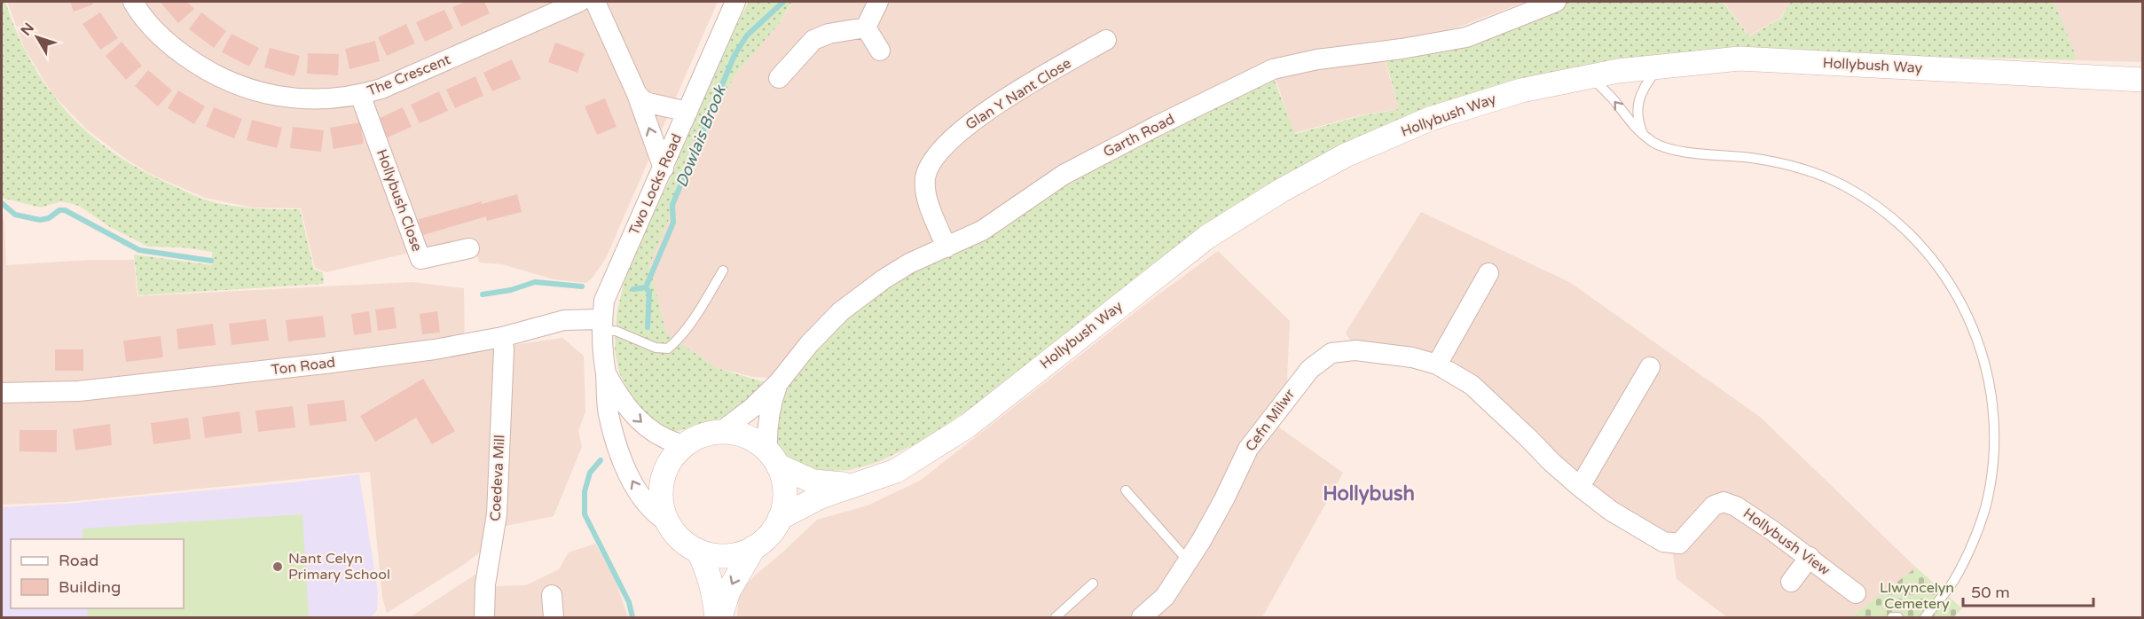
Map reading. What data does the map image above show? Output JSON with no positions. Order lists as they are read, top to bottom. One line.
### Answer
{"streets":{"street":["Hollybush Way","The Crescent","Glan Y Nant Close","Garth Road","Two Locks Road","Hollybush Close","Ton Road","Cefn Milwr","Coedeva Mill","Hollybush View"]},"crossings":[["Hollybush Way","Garth Road"],["Hollybush Way","Two Locks Road"],["The Crescent","Hollybush Close"],["Glan Y Nant Close","Garth Road"],["Garth Road","Two Locks Road"],["Two Locks Road","Ton Road"],["Ton Road","Coedeva Mill"],["Cefn Milwr","Hollybush View"]],"districts":["Hollybush"],"water":["Dowlais Brook"],"parks":["Llwyncelyn Cemetery"],"places":["Nant Celyn Primary School"],"legend":["Road","Building"],"scale_bar":"50 m","north":"top left"}
